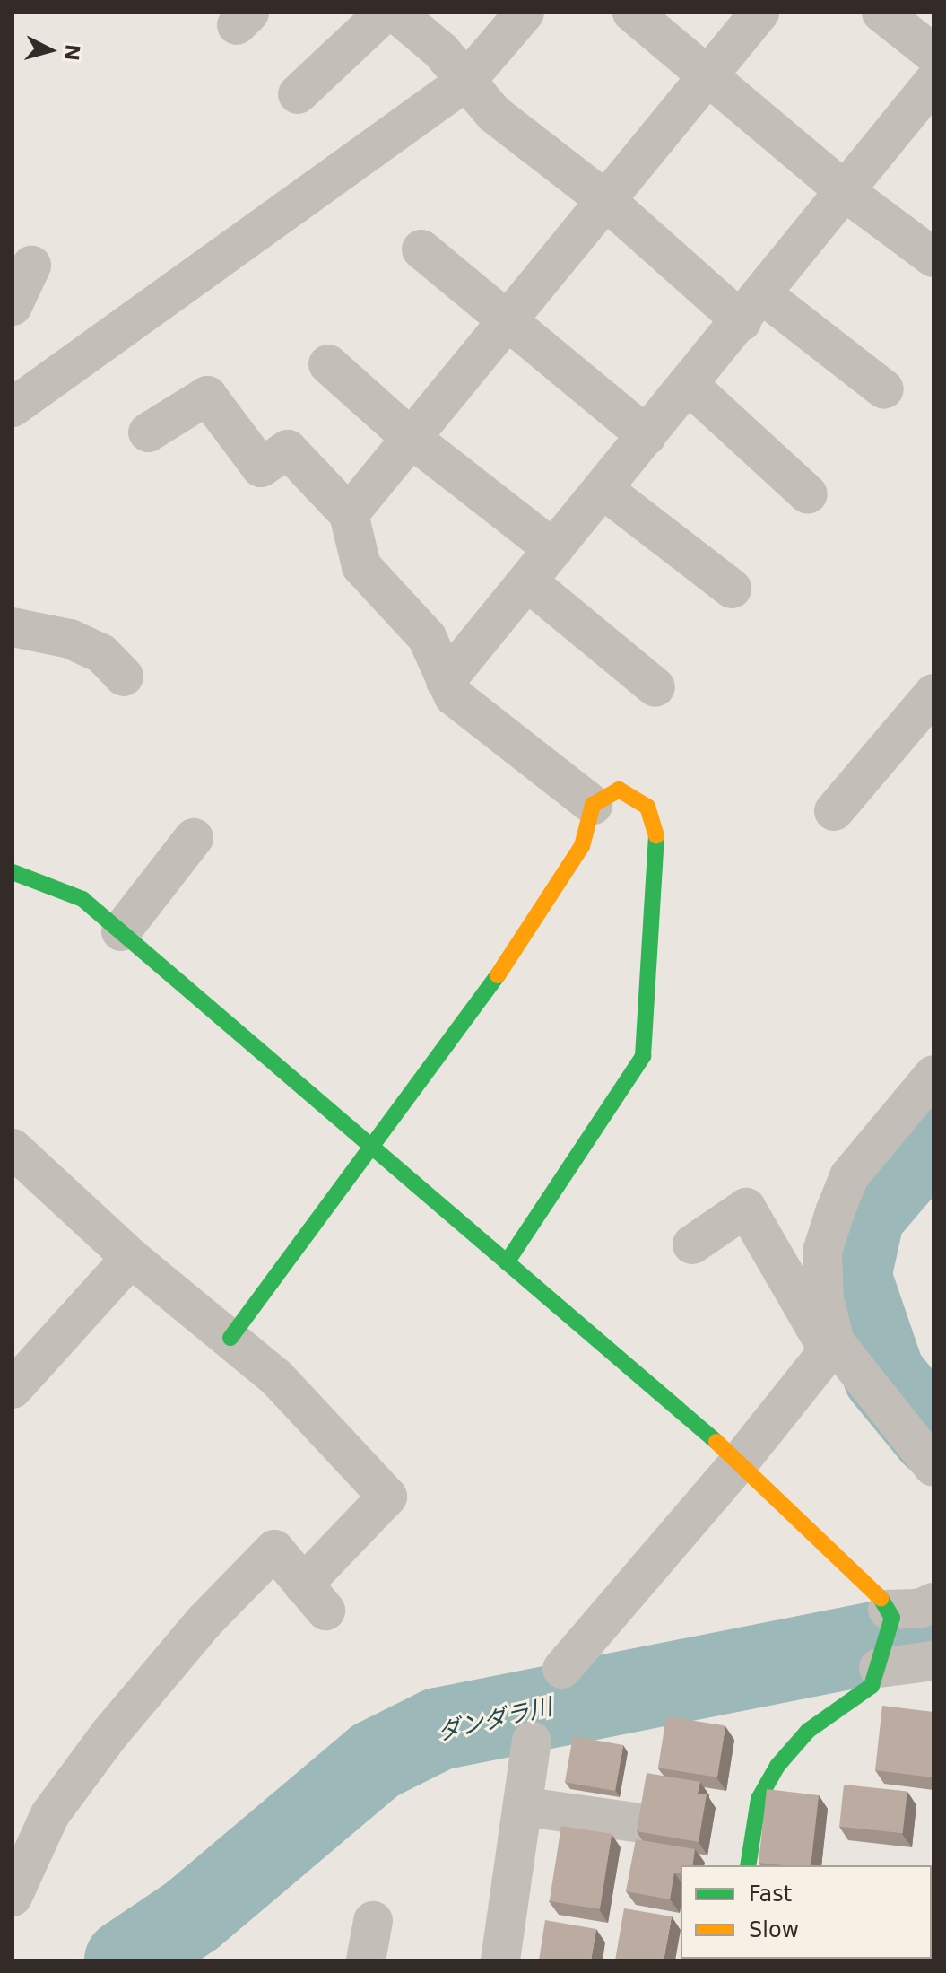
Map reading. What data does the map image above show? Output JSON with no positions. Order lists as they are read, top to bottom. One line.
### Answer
{"water":["ダンダラ川"],"legend":["Fast","Slow"],"north":"right"}
